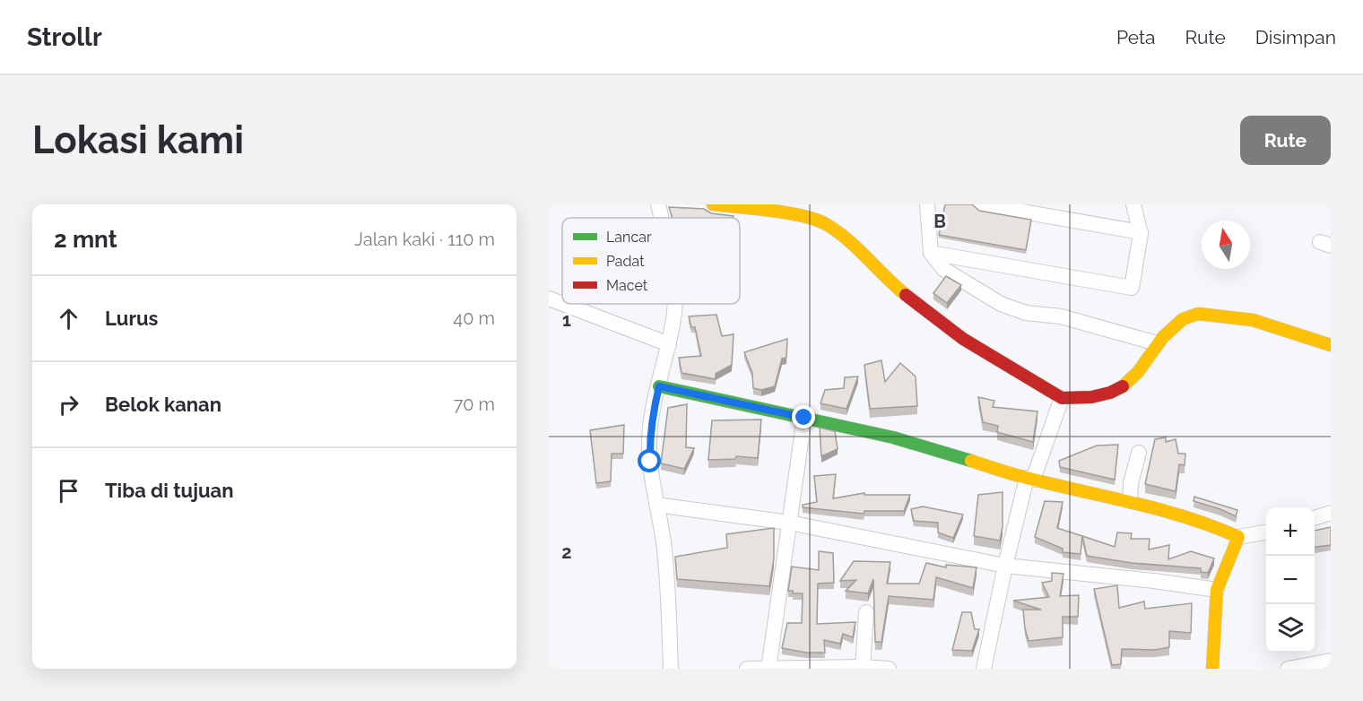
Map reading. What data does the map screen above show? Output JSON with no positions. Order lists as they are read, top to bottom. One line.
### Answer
{"legend":["Lancar","Padat","Macet"],"north":"top","page":{"header":"Strollr","nav":["Peta","Rute","Disimpan"],"buttons":"Rute","title":"Lokasi kami","heading":["2 mnt","Jalan kaki · 110 m"],"list":[["Lurus","40 m"],["Belok kanan","70 m"],"Tiba di tujuan"],"map_buttons":["+","−"]},"grid":{"columns":["B"],"rows":["1","2"]}}
